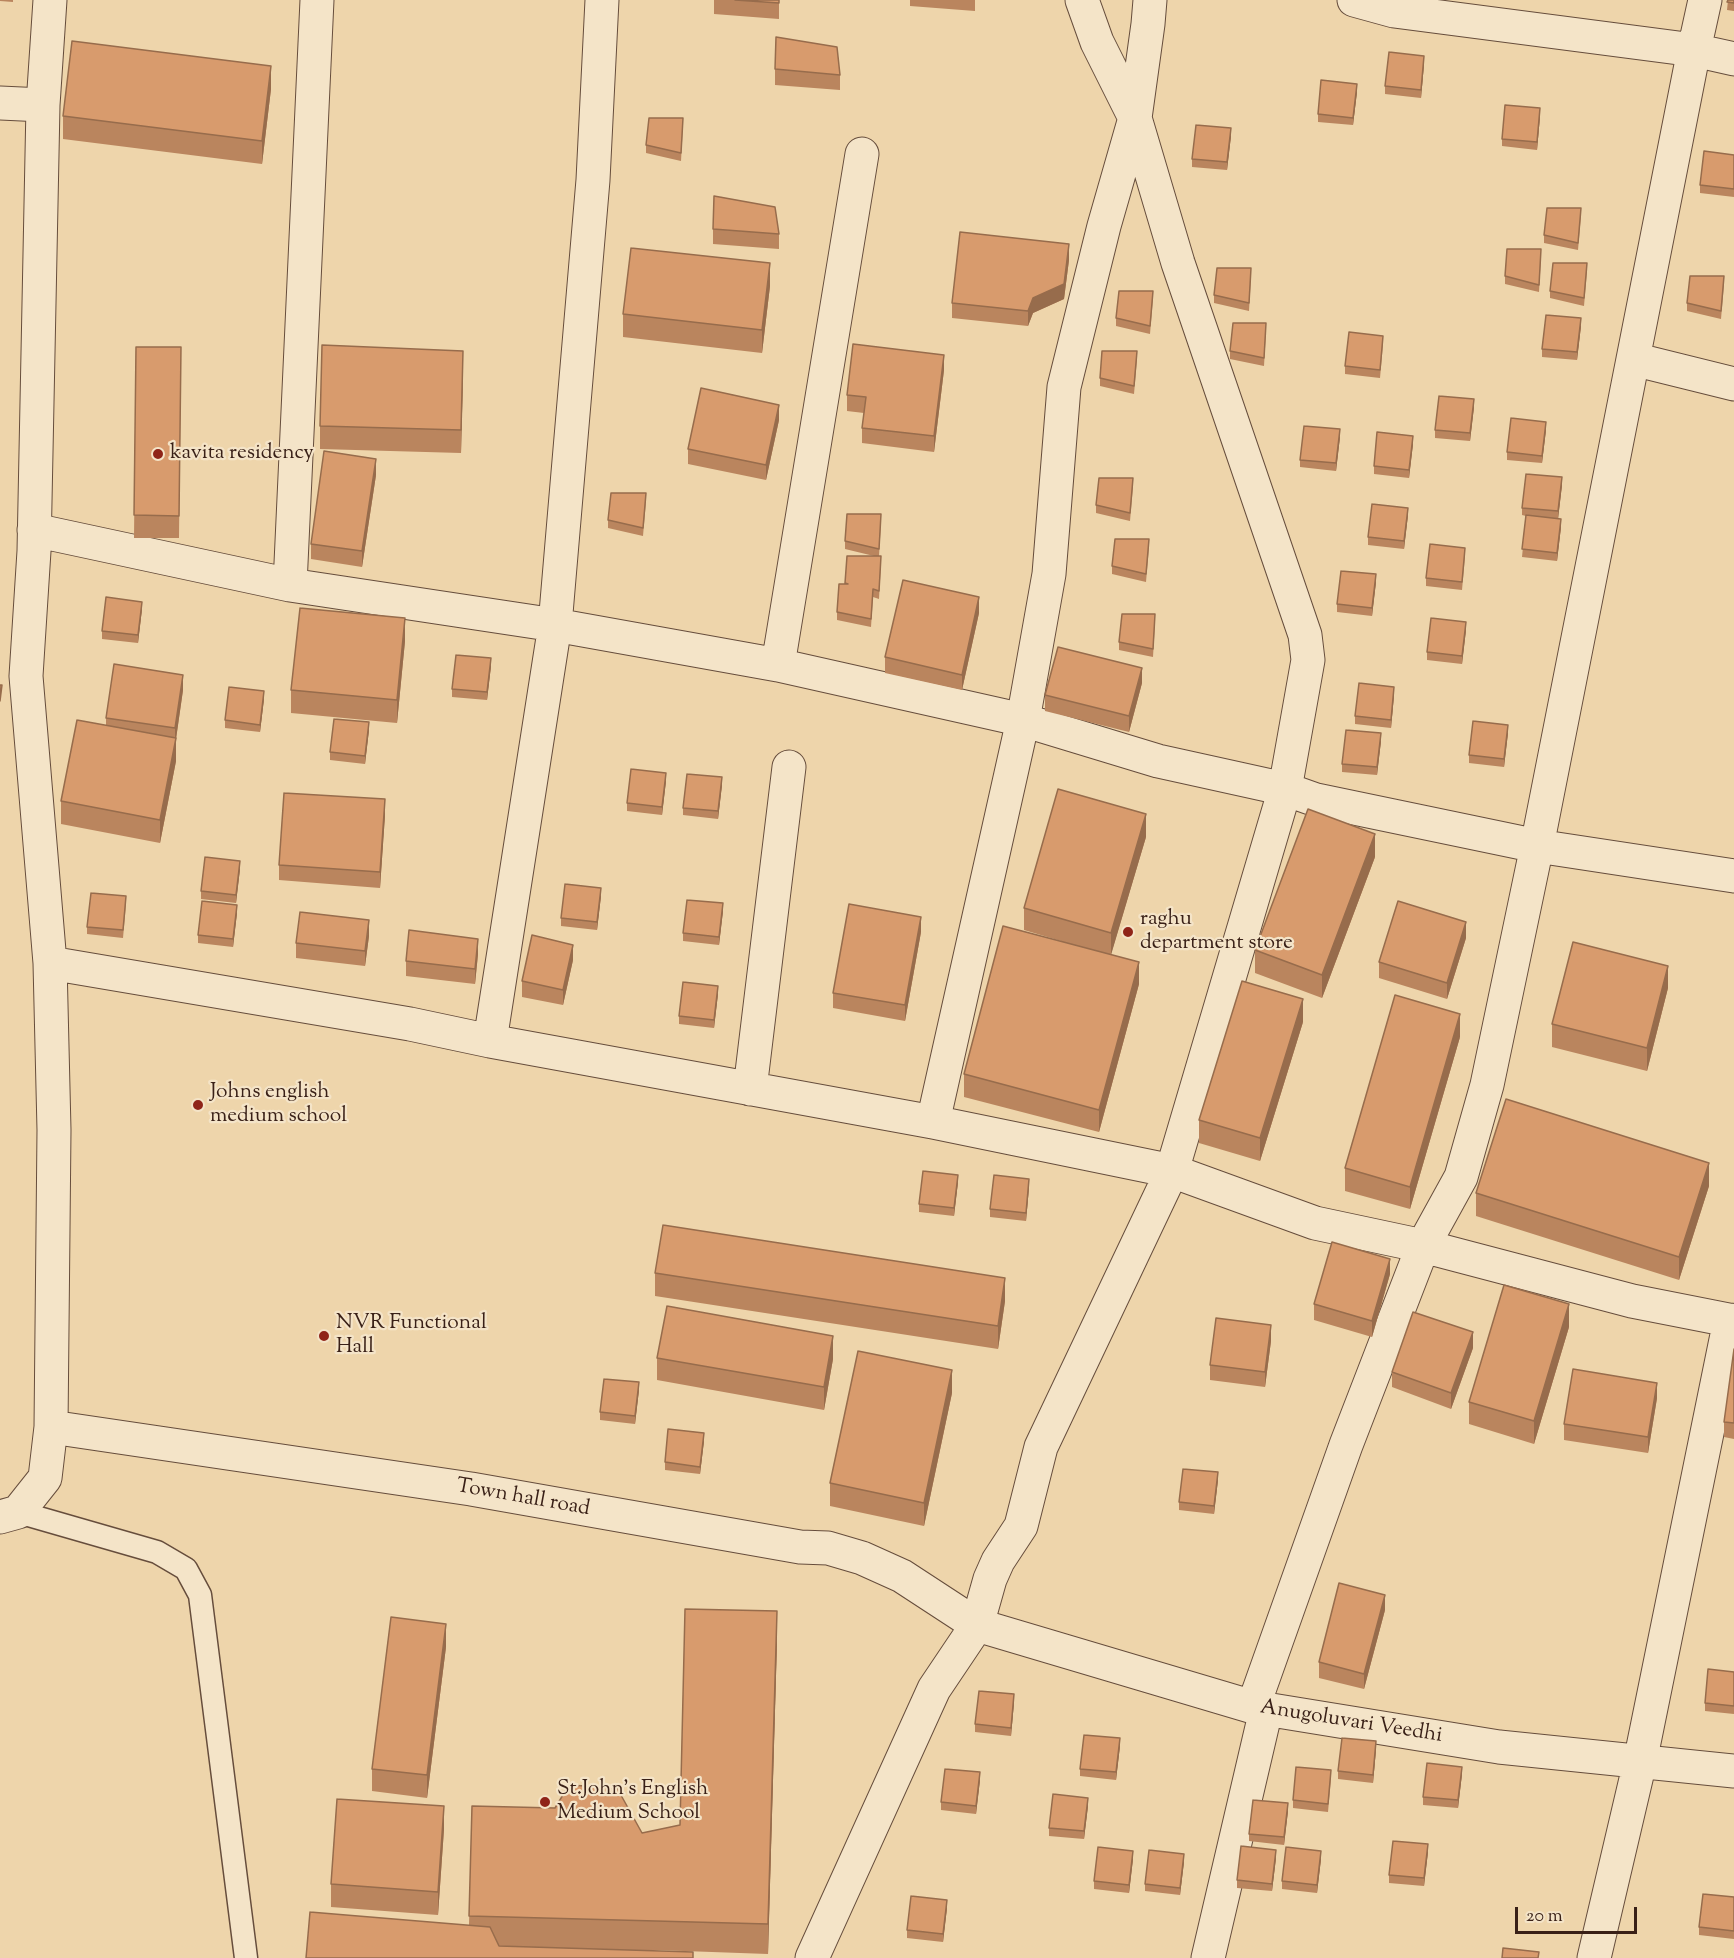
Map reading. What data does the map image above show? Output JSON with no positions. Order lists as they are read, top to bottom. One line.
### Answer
{"streets":{"street":["Town hall road","Anugoluvari Veedhi"]},"crossings":[["Town hall road","Anugoluvari Veedhi"]],"places":["kavita residency","raghu department store","Johns english medium school","NVR Functional Hall","St.John's English Medium School"],"scale_bar":"20 m"}
